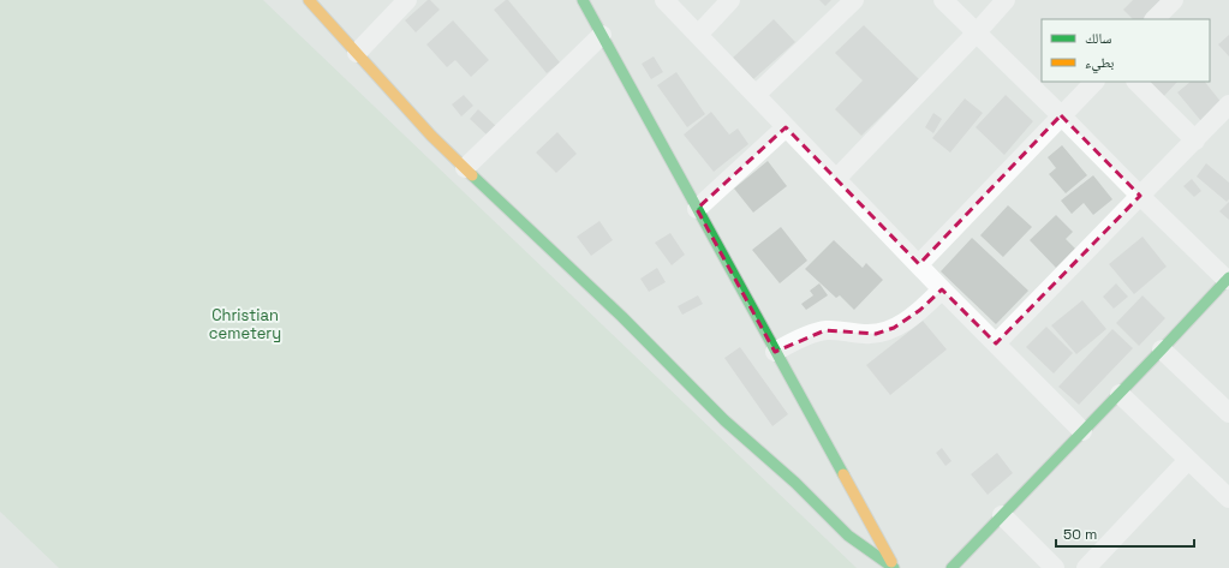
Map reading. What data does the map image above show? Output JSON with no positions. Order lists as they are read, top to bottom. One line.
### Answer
{"parks":["Christian cemetery"],"legend":["سالك","بطيء"],"scale_bar":"50 m"}
